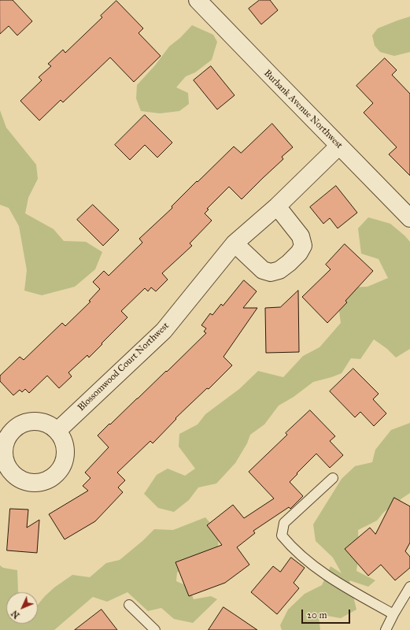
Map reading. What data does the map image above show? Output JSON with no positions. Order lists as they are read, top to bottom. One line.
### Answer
{"streets":{"street":["Burbank Avenue Northwest","Blossomwood Court Northwest"]},"crossings":[["Burbank Avenue Northwest","Blossomwood Court Northwest"]],"scale_bar":"20 m","north":"bottom left"}
